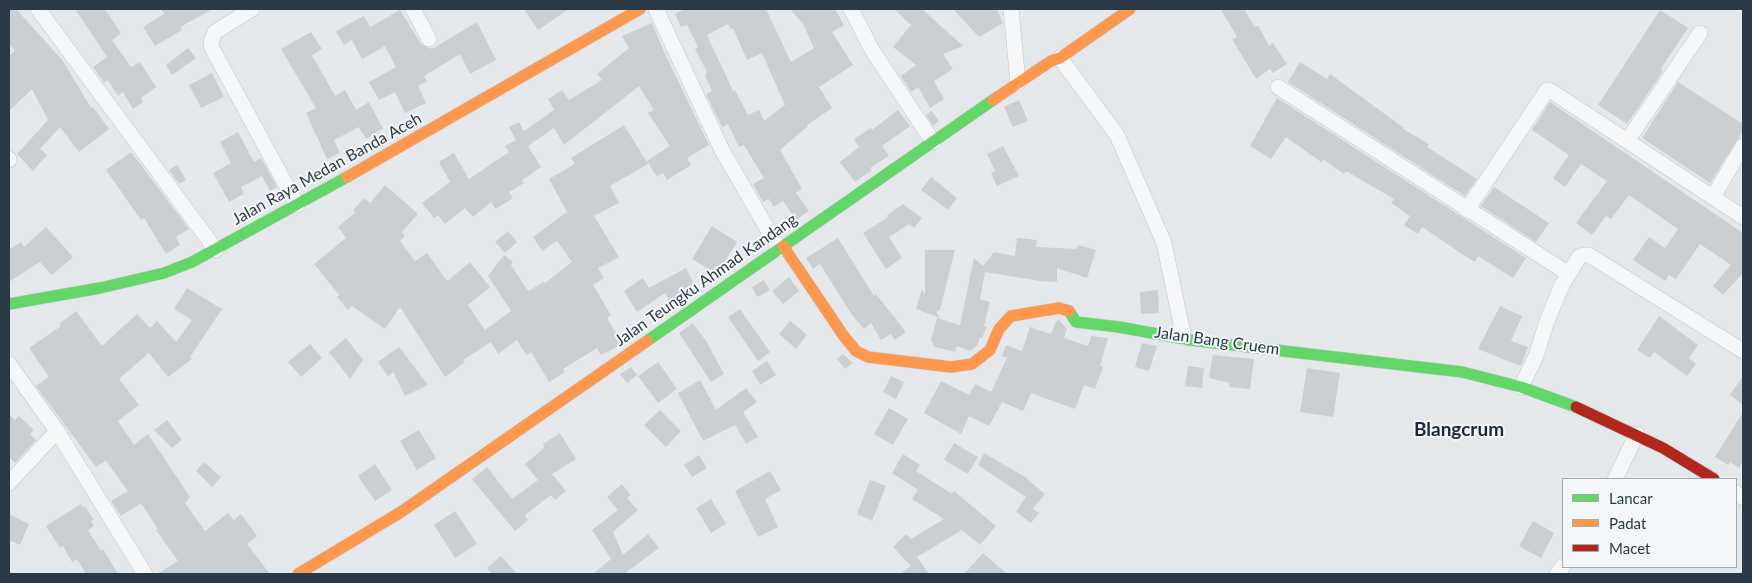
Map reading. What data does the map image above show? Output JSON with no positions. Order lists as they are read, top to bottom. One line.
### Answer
{"streets":{"main road":["Jalan Raya Medan Banda Aceh","Jalan Teungku Ahmad Kandang","Jalan Bang Cruem"]},"crossings":[["Jalan Teungku Ahmad Kandang","Jalan Bang Cruem"]],"districts":["Blangcrum"],"legend":["Lancar","Padat","Macet"]}
